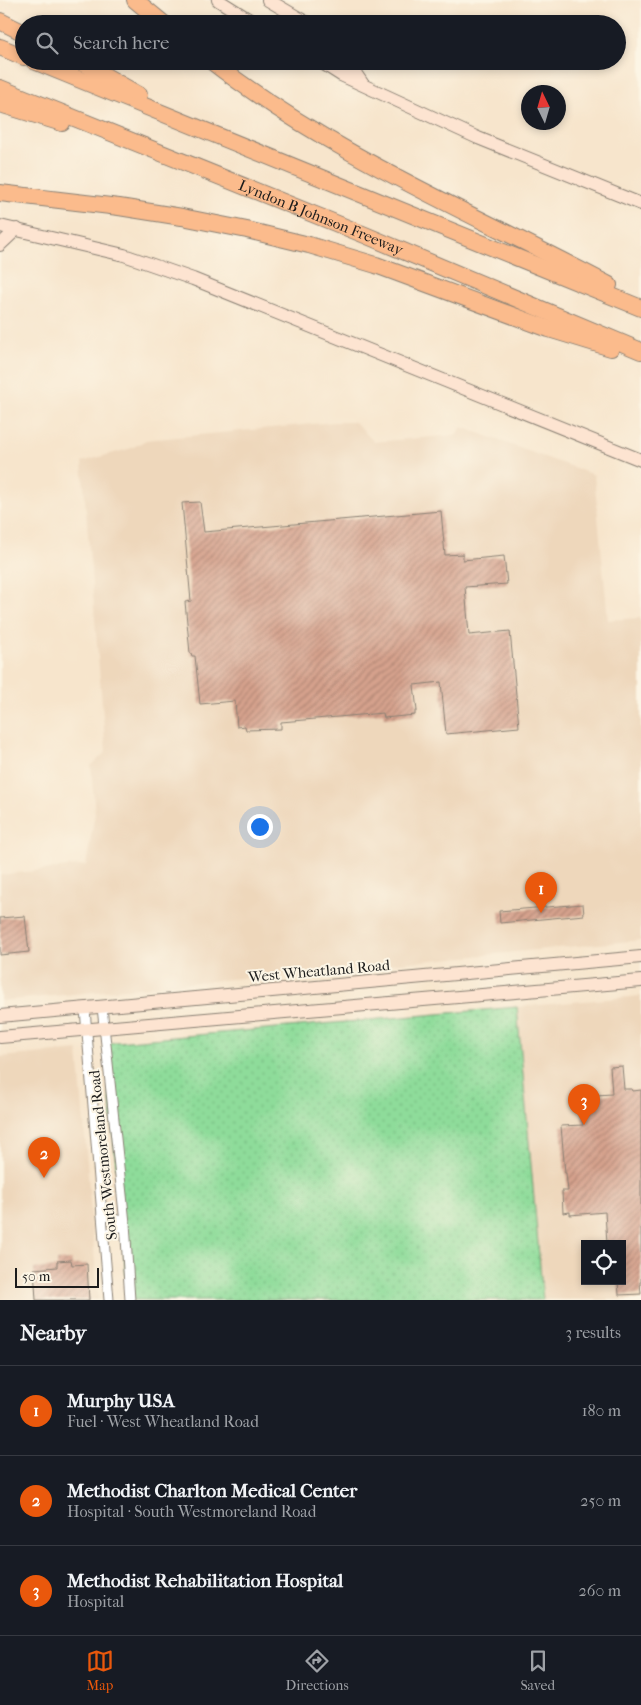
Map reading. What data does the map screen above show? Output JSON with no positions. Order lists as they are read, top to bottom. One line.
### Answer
{"streets":{"highway":["Lyndon B Johnson Freeway"],"main road":["West Wheatland Road"],"street":["South Westmoreland Road"]},"crossings":[["West Wheatland Road","South Westmoreland Road"]],"scale_bar":"50 m","north":"top","page":{"search":"Search here","pins":["1","3","2"],"scale":"50 m","heading":["Nearby","3 results"],"list":[{"mark":"1","name":"Murphy USA","note":"Fuel · West Wheatland Road","value":"180 m"},{"mark":"2","name":"Methodist Charlton Medical Center","note":"Hospital · South Westmoreland Road","value":"250 m"},{"mark":"3","name":"Methodist Rehabilitation Hospital","note":"Hospital","value":"260 m"}],"nav":["Map","Directions","Saved"]}}
